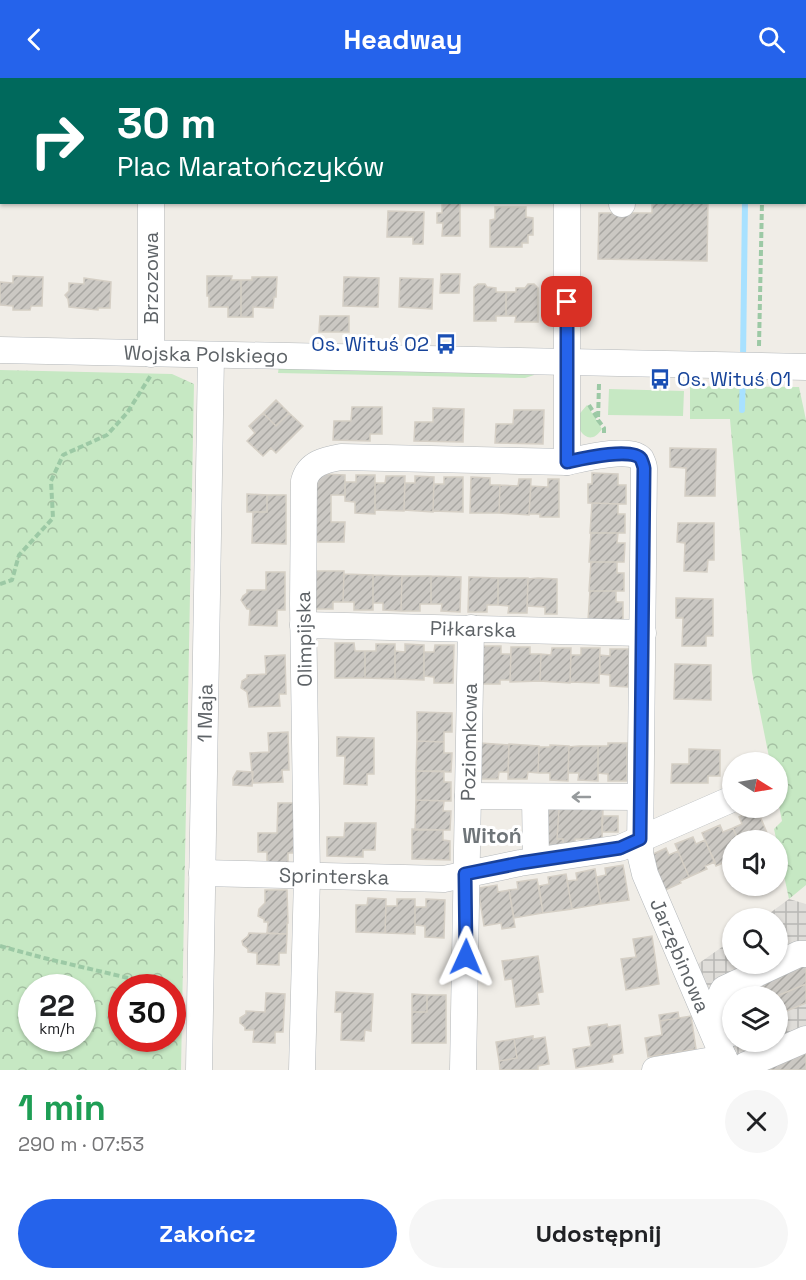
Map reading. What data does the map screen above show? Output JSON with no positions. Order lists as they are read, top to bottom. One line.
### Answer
{"streets":{"street":["Brzozowa","Wojska Polskiego","Piłkarska","Olimpijska","1 Maja","Poziomkowa","Sprinterska","Jarzębinowa"]},"crossings":[["Brzozowa","Wojska Polskiego"],["Wojska Polskiego","1 Maja"],["Piłkarska","Olimpijska"],["Piłkarska","Poziomkowa"],["Piłkarska","Jarzębinowa"],["Olimpijska","Sprinterska"],["Olimpijska","Jarzębinowa"],["1 Maja","Sprinterska"],["Poziomkowa","Sprinterska"],["Sprinterska","Jarzębinowa"]],"districts":["Witoń"],"places":{"bus stop":["Os. Wituś 02","Os. Wituś 01"]},"north":"right","page":{"header":"Headway","turn":["30 m","Plac Maratończyków"],"speed":"22 km/h","limit":"30","heading":["1 min","290 m · 07:53"],"buttons":["Zakończ","Udostępnij"]}}
